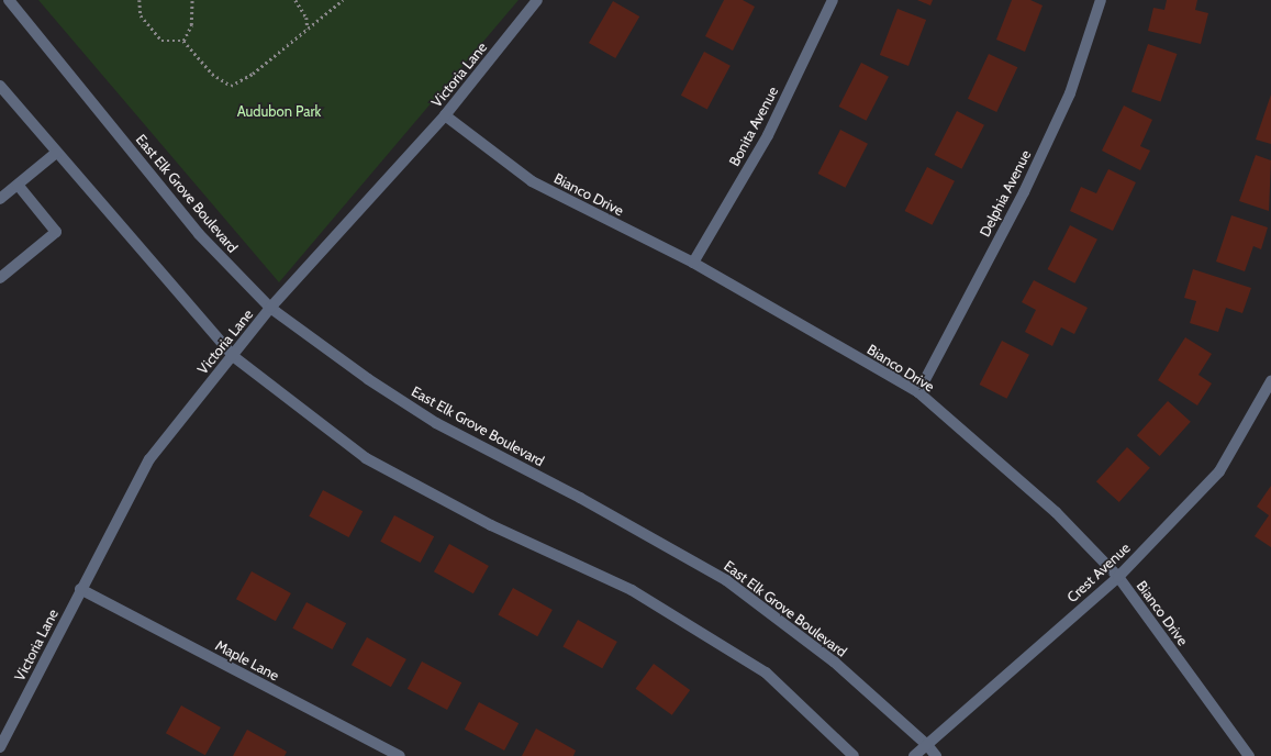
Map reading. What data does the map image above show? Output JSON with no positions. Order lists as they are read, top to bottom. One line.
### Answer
{"streets":{"street":["Victoria Lane","Bonita Avenue","East Elk Grove Boulevard","Delphia Avenue","Bianco Drive","Crest Avenue","Maple Lane"]},"crossings":[["Victoria Lane","East Elk Grove Boulevard"],["Victoria Lane","Bianco Drive"],["Victoria Lane","Maple Lane"],["Bonita Avenue","Bianco Drive"],["East Elk Grove Boulevard","Crest Avenue"],["Delphia Avenue","Bianco Drive"],["Bianco Drive","Crest Avenue"]],"parks":["Audubon Park"]}
